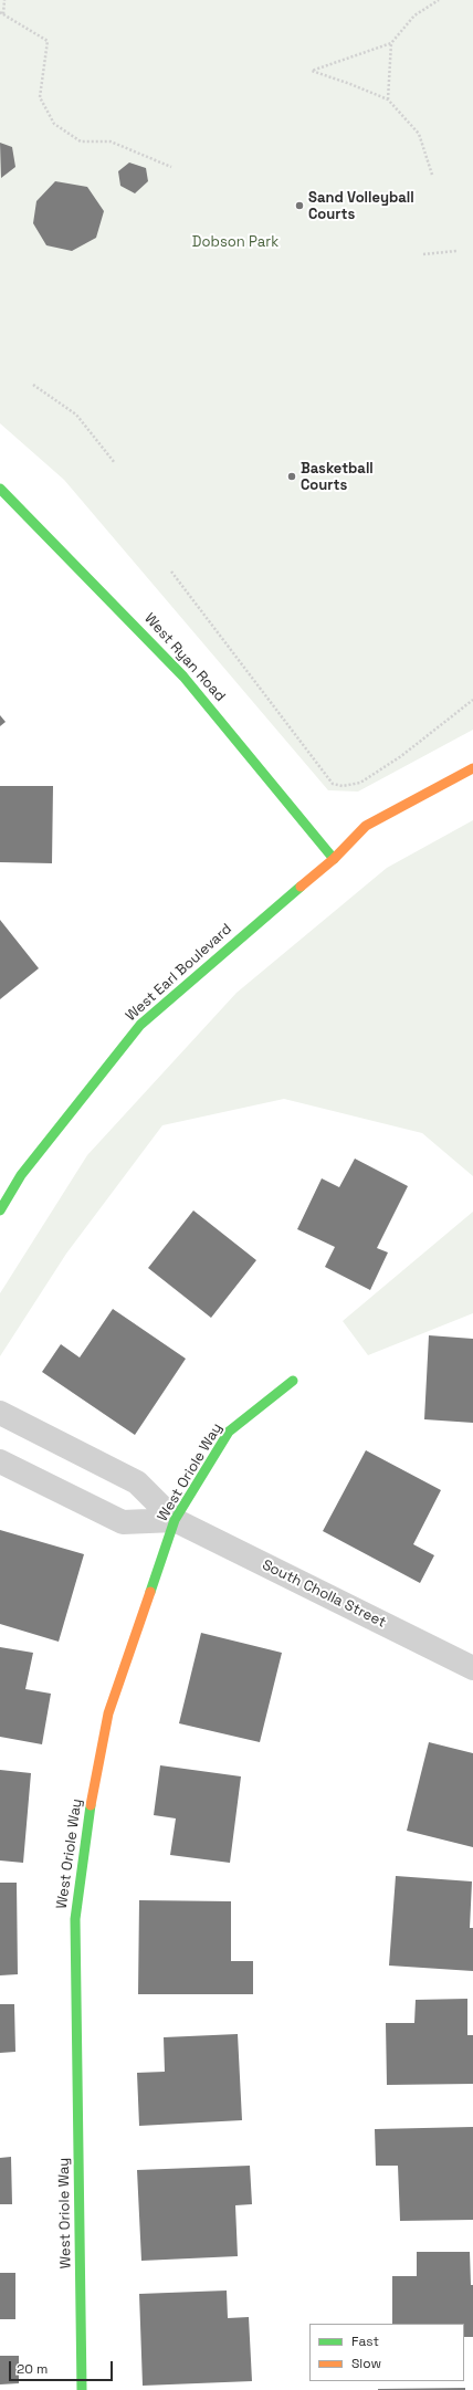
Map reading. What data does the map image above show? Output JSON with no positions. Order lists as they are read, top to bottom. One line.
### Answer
{"streets":{"street":["West Ryan Road","West Earl Boulevard","West Oriole Way","South Cholla Street"]},"crossings":[["West Ryan Road","West Earl Boulevard"],["West Oriole Way","South Cholla Street"]],"parks":["Dobson Park"],"places":["Sand Volleyball Courts","Basketball Courts"],"legend":["Fast","Slow"],"scale_bar":"20 m"}
